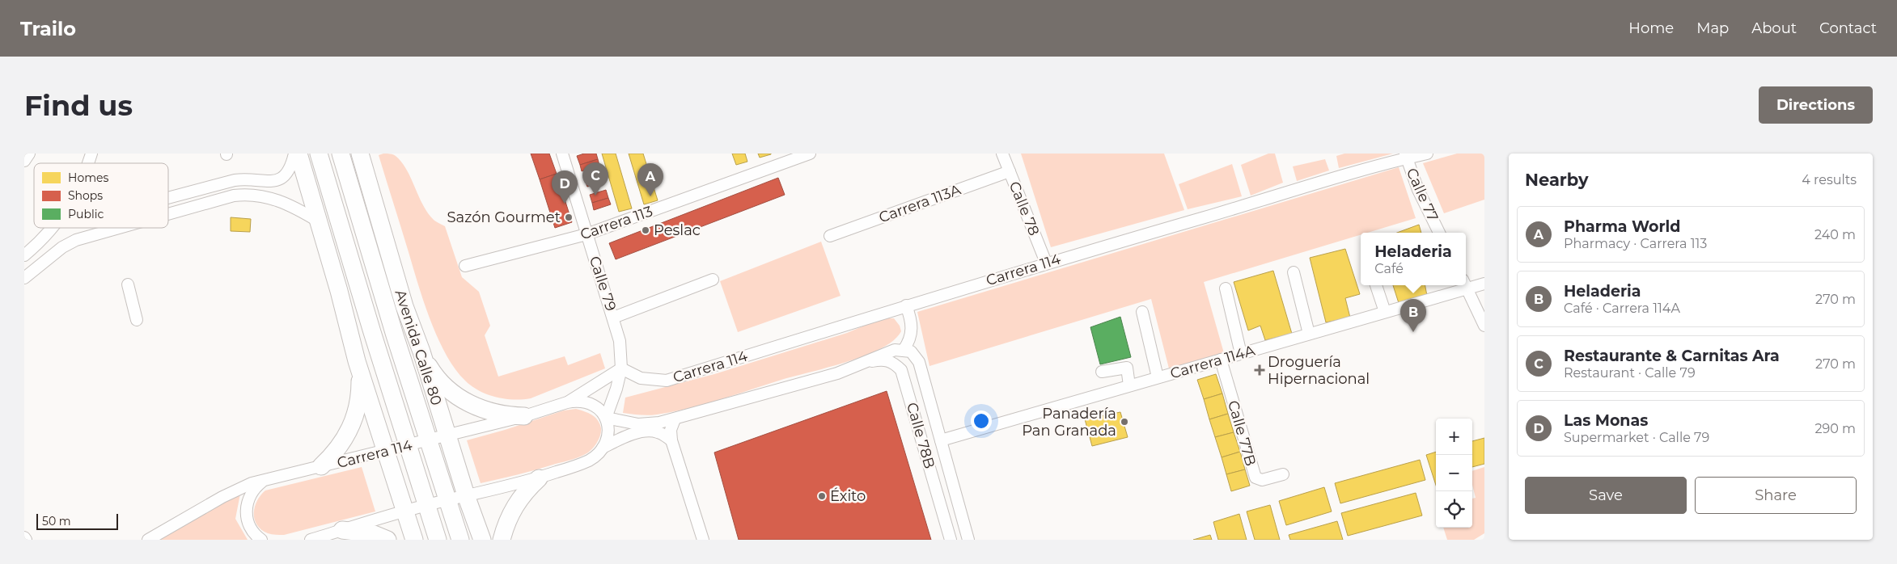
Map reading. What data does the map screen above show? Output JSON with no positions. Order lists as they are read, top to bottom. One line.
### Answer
{"streets":{"highway":["Avenida Calle 80"],"street":["Calle 77","Carrera 113A","Calle 78","Carrera 113","Carrera 114","Calle 79","Carrera 114A","Calle 77B","Calle 78B"]},"crossings":[["Calle 77","Carrera 114"],["Carrera 113A","Calle 78"],["Calle 78","Carrera 114"],["Carrera 113","Calle 79"],["Carrera 114","Calle 79"],["Carrera 114","Avenida Calle 80"],["Carrera 114A","Calle 77B"],["Carrera 114A","Calle 78B"]],"places":{"other":["Sazón Gourmet","Peslac","Panadería Pan Granada","Éxito"],"health":["Droguería Hipernacional"]},"legend":["Homes","Shops","Public"],"scale_bar":"50 m","page":{"header":"Trailo","nav":["Home","Map","About","Contact"],"buttons":["Directions",["Save","Share"]],"title":"Find us","heading":["Nearby","4 results"],"pins":["C","A","D","B"],"list":[{"mark":"A","name":"Pharma World","note":"Pharmacy · Carrera 113","value":"240 m"},{"mark":"B","name":"Heladeria","note":"Café · Carrera 114A","value":"270 m"},{"mark":"C","name":"Restaurante & Carnitas Ara","note":"Restaurant · Calle 79","value":"270 m"},{"mark":"D","name":"Las Monas","note":"Supermarket · Calle 79","value":"290 m"}],"popup":["Heladeria","Café"],"map_buttons":["+","−"],"scale":"50 m"}}
